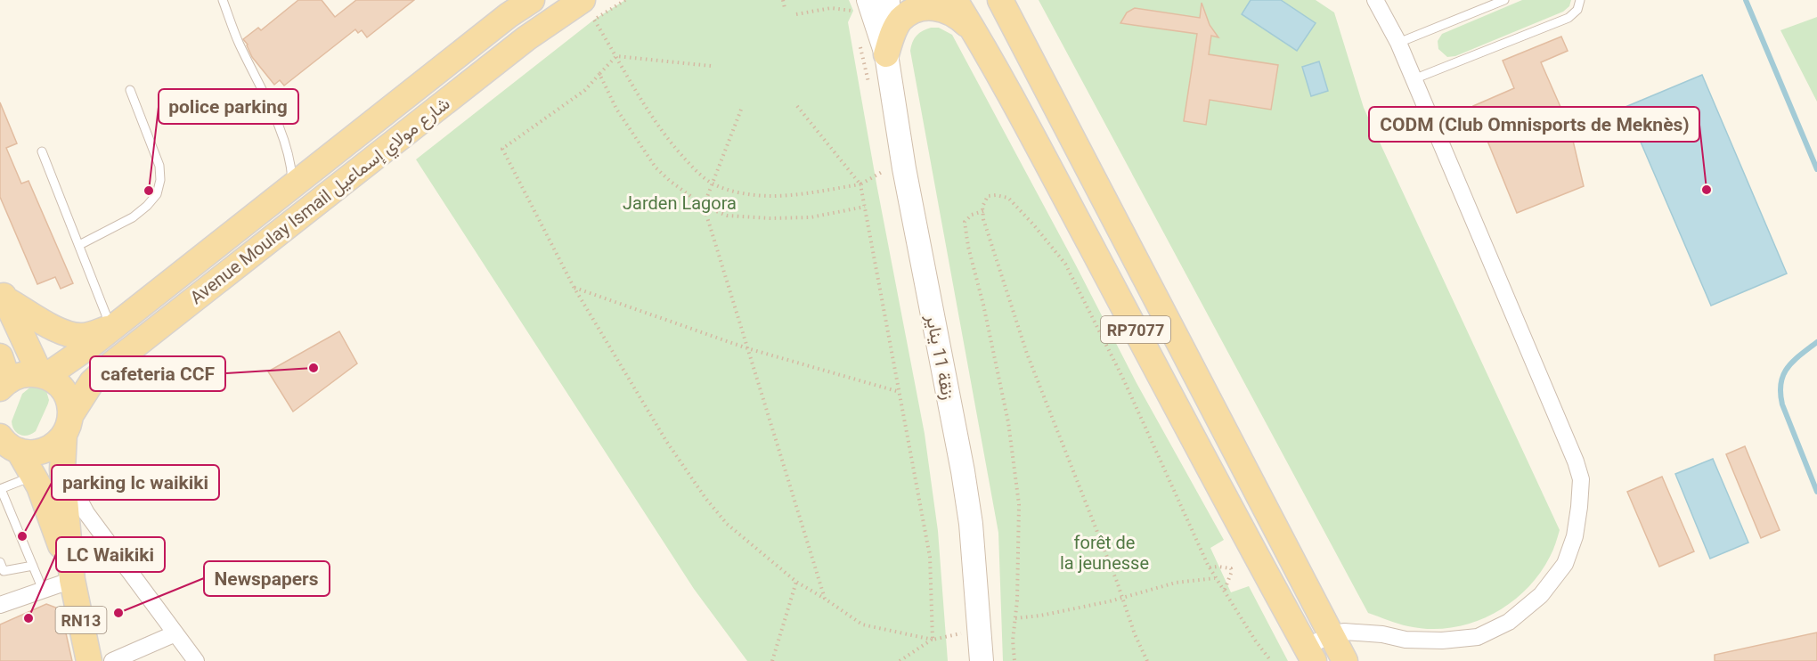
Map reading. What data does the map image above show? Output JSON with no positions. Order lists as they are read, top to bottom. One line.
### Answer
{"streets":{"main road":["Avenue Moulay Ismail شارع مولاي إسماعيل","RP7077","زنقة 11 يناير","RN13"]},"crossings":[["Avenue Moulay Ismail شارع مولاي إسماعيل","RN13"]],"parks":["Jarden Lagora","forêt de la jeunesse"],"places":["CODM (Club Omnisports de Meknès)","police parking","cafeteria CCF","parking lc waikiki","Newspapers","LC Waikiki"]}
